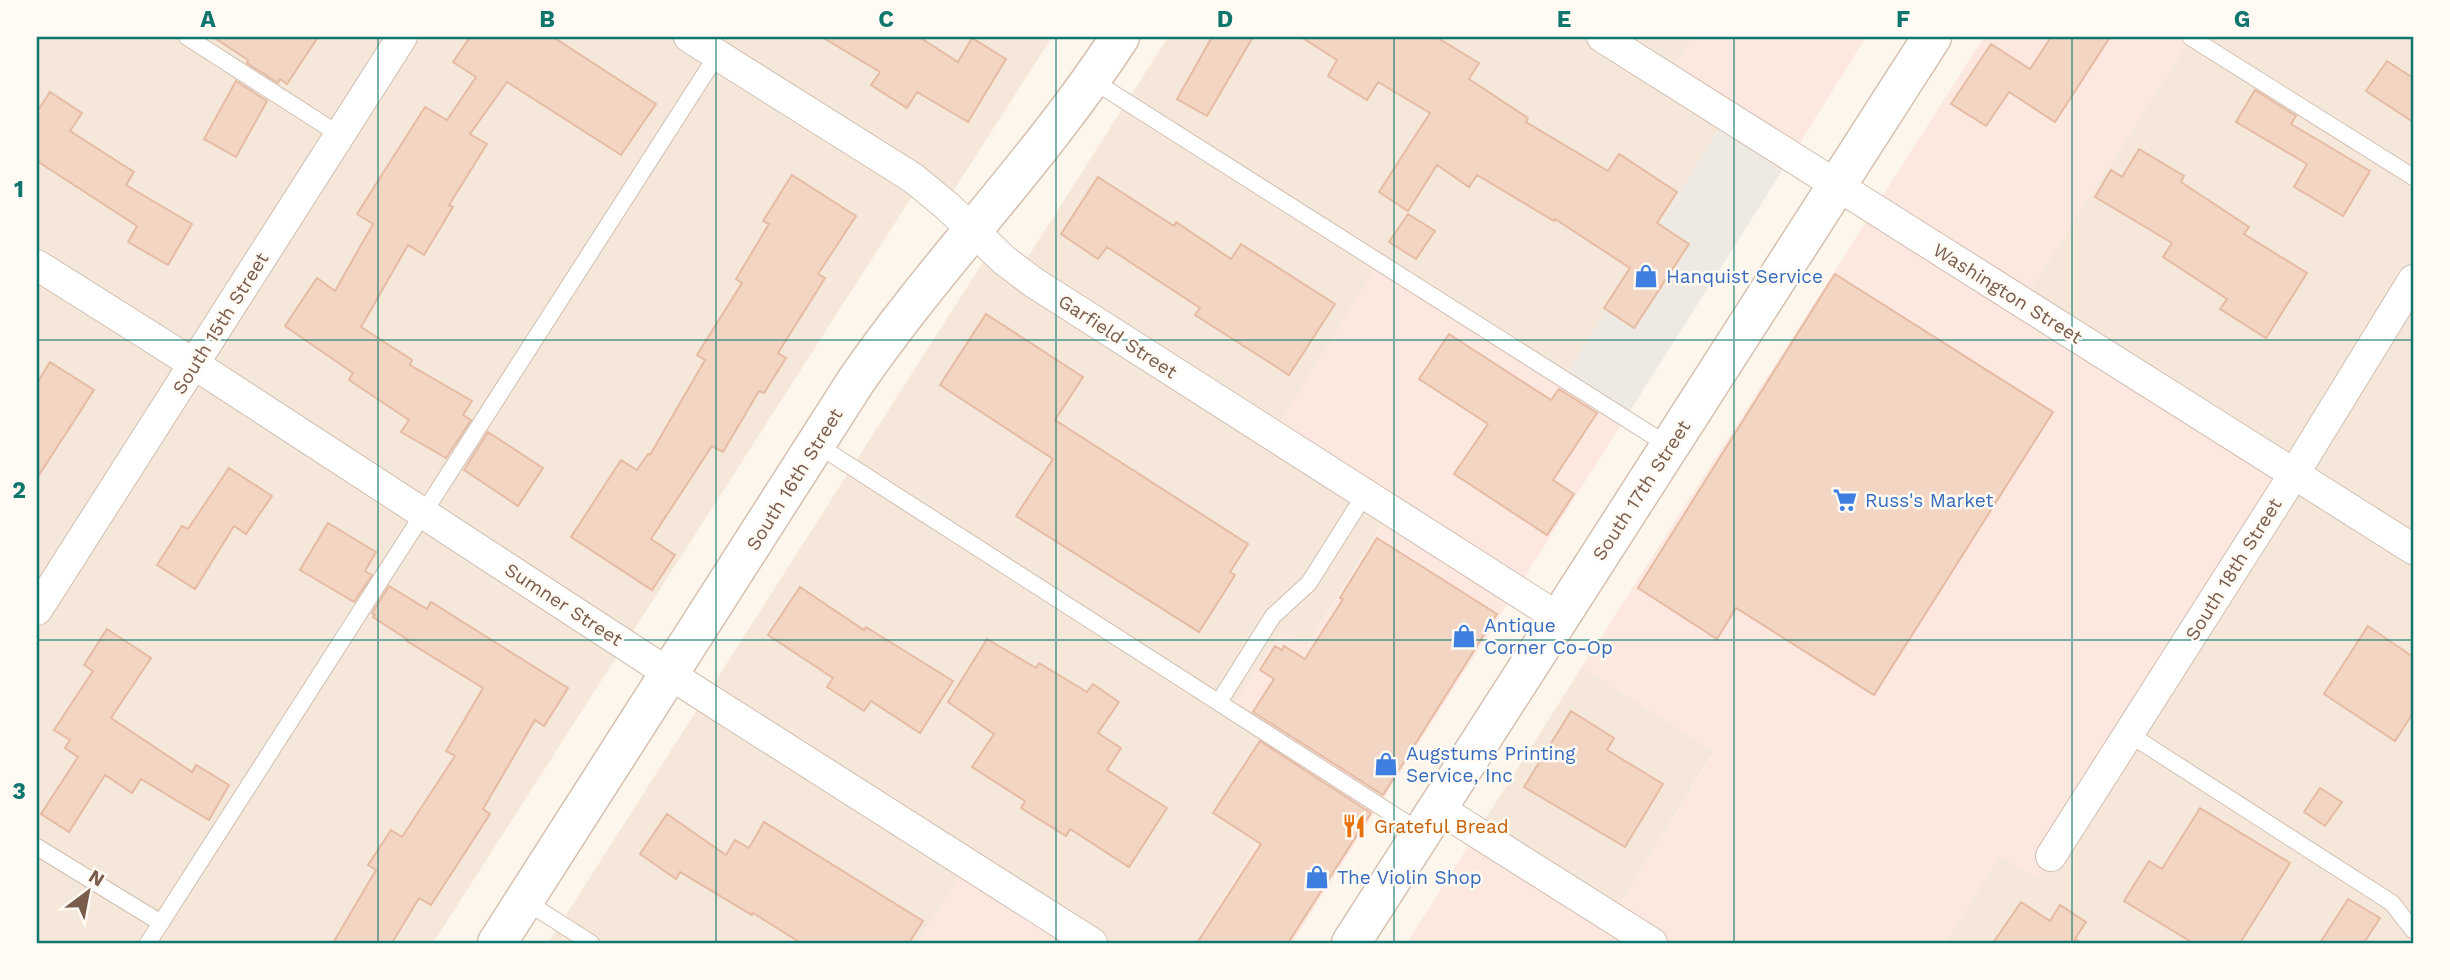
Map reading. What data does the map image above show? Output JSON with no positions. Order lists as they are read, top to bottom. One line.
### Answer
{"streets":{"main road":["South 16th Street","South 17th Street"],"street":["Washington Street","South 15th Street","Garfield Street","South 18th Street","Sumner Street"]},"crossings":[["Washington Street","South 17th Street"],["Washington Street","South 18th Street"],["South 15th Street","Sumner Street"],["Garfield Street","South 16th Street"],["Garfield Street","South 17th Street"],["South 16th Street","Sumner Street"]],"places":{"shop":["Hanquist Service","Antique Corner Co-Op","Augstums Printing Service, Inc","The Violin Shop"],"supermarket":["Russ's Market"],"restaurant":["Grateful Bread"]},"north":"top right","grid":{"columns":["A","B","C","D","E","F","G"],"rows":["1","2","3"]}}
